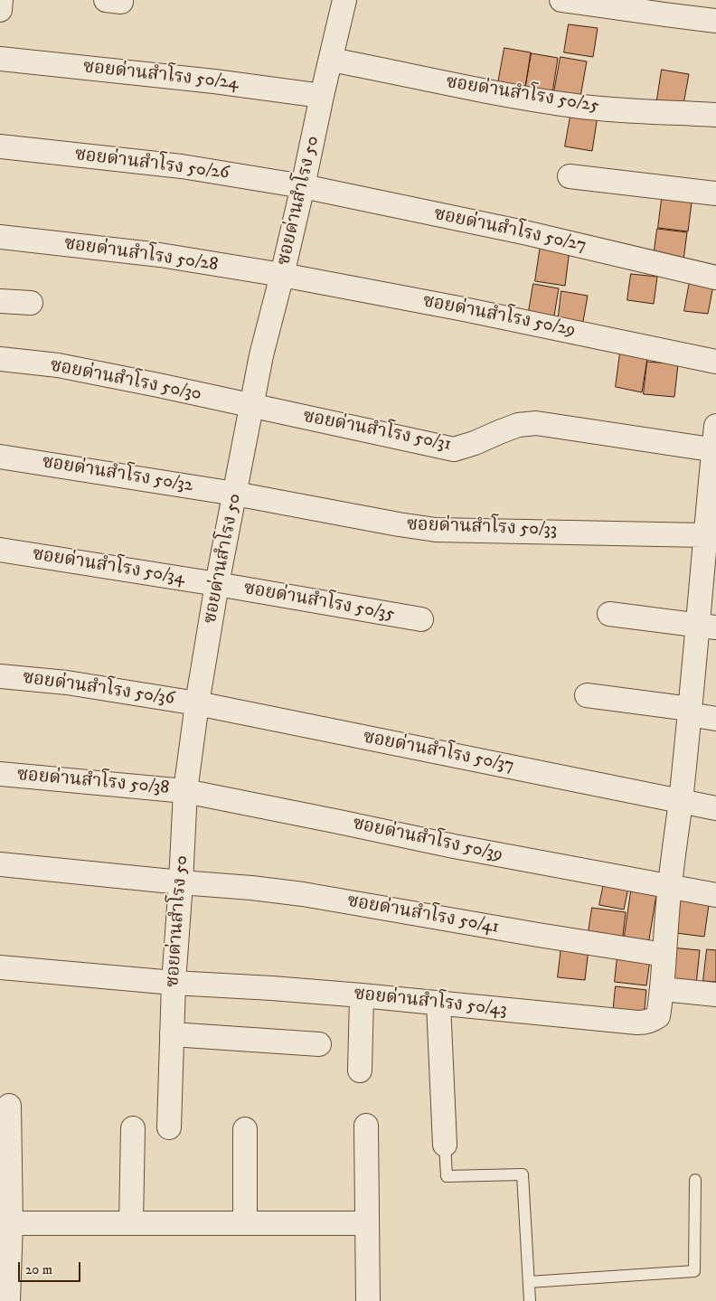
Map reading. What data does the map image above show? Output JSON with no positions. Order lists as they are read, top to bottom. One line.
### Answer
{"streets":{"street":["ซอยด่านสำโรง 50/24","ซอยด่านสำโรง 50/25","ซอยด่านสำโรง 50/26","ซอยด่านสำโรง 50","ซอยด่านสำโรง 50/27","ซอยด่านสำโรง 50/28","ซอยด่านสำโรง 50/29","ซอยด่านสำโรง 50/30","ซอยด่านสำโรง 50/31","ซอยด่านสำโรง 50/32","ซอยด่านสำโรง 50/33","ซอยด่านสำโรง 50/34","ซอยด่านสำโรง 50/35","ซอยด่านสำโรง 50/36","ซอยด่านสำโรง 50/37","ซอยด่านสำโรง 50/38","ซอยด่านสำโรง 50/39","ซอยด่านสำโรง 50/41","ซอยด่านสำโรง 50/43"]},"crossings":[["ซอยด่านสำโรง 50/24","ซอยด่านสำโรง 50"],["ซอยด่านสำโรง 50/25","ซอยด่านสำโรง 50"],["ซอยด่านสำโรง 50/26","ซอยด่านสำโรง 50"],["ซอยด่านสำโรง 50/26","ซอยด่านสำโรง 50/27"],["ซอยด่านสำโรง 50","ซอยด่านสำโรง 50/27"],["ซอยด่านสำโรง 50","ซอยด่านสำโรง 50/28"],["ซอยด่านสำโรง 50","ซอยด่านสำโรง 50/29"],["ซอยด่านสำโรง 50","ซอยด่านสำโรง 50/30"],["ซอยด่านสำโรง 50","ซอยด่านสำโรง 50/31"],["ซอยด่านสำโรง 50","ซอยด่านสำโรง 50/32"],["ซอยด่านสำโรง 50","ซอยด่านสำโรง 50/33"],["ซอยด่านสำโรง 50","ซอยด่านสำโรง 50/34"],["ซอยด่านสำโรง 50","ซอยด่านสำโรง 50/35"],["ซอยด่านสำโรง 50","ซอยด่านสำโรง 50/36"],["ซอยด่านสำโรง 50","ซอยด่านสำโรง 50/37"],["ซอยด่านสำโรง 50","ซอยด่านสำโรง 50/38"],["ซอยด่านสำโรง 50","ซอยด่านสำโรง 50/39"],["ซอยด่านสำโรง 50","ซอยด่านสำโรง 50/41"],["ซอยด่านสำโรง 50","ซอยด่านสำโรง 50/43"],["ซอยด่านสำโรง 50/28","ซอยด่านสำโรง 50/29"],["ซอยด่านสำโรง 50/30","ซอยด่านสำโรง 50/31"],["ซอยด่านสำโรง 50/32","ซอยด่านสำโรง 50/33"],["ซอยด่านสำโรง 50/34","ซอยด่านสำโรง 50/35"],["ซอยด่านสำโรง 50/36","ซอยด่านสำโรง 50/37"],["ซอยด่านสำโรง 50/38","ซอยด่านสำโรง 50/39"]],"scale_bar":"20 m"}
